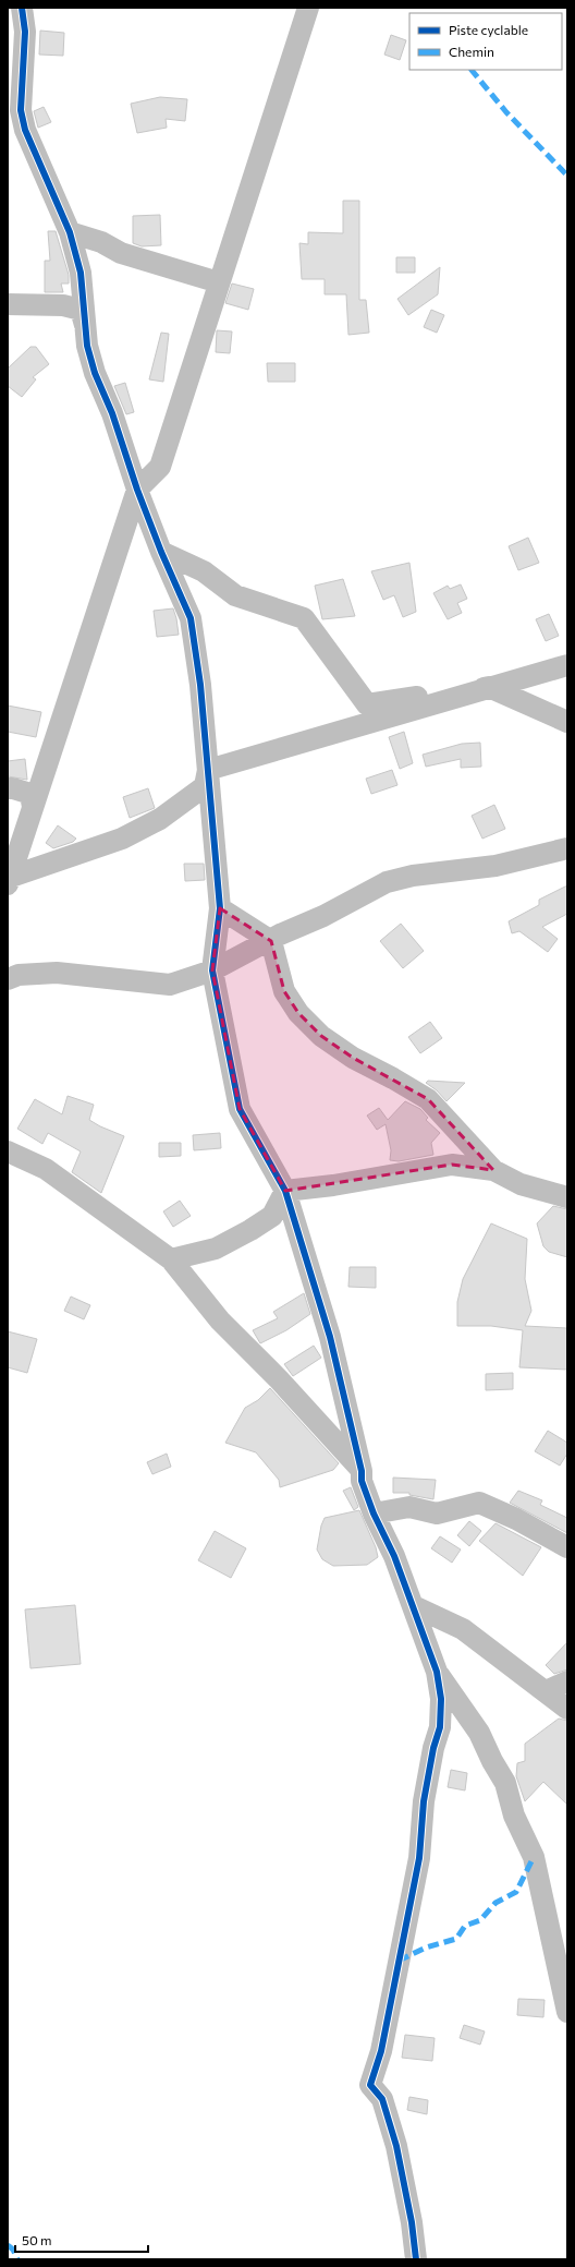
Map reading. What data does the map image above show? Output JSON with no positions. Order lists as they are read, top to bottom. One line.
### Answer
{"legend":["Piste cyclable","Chemin"],"scale_bar":"50 m"}
